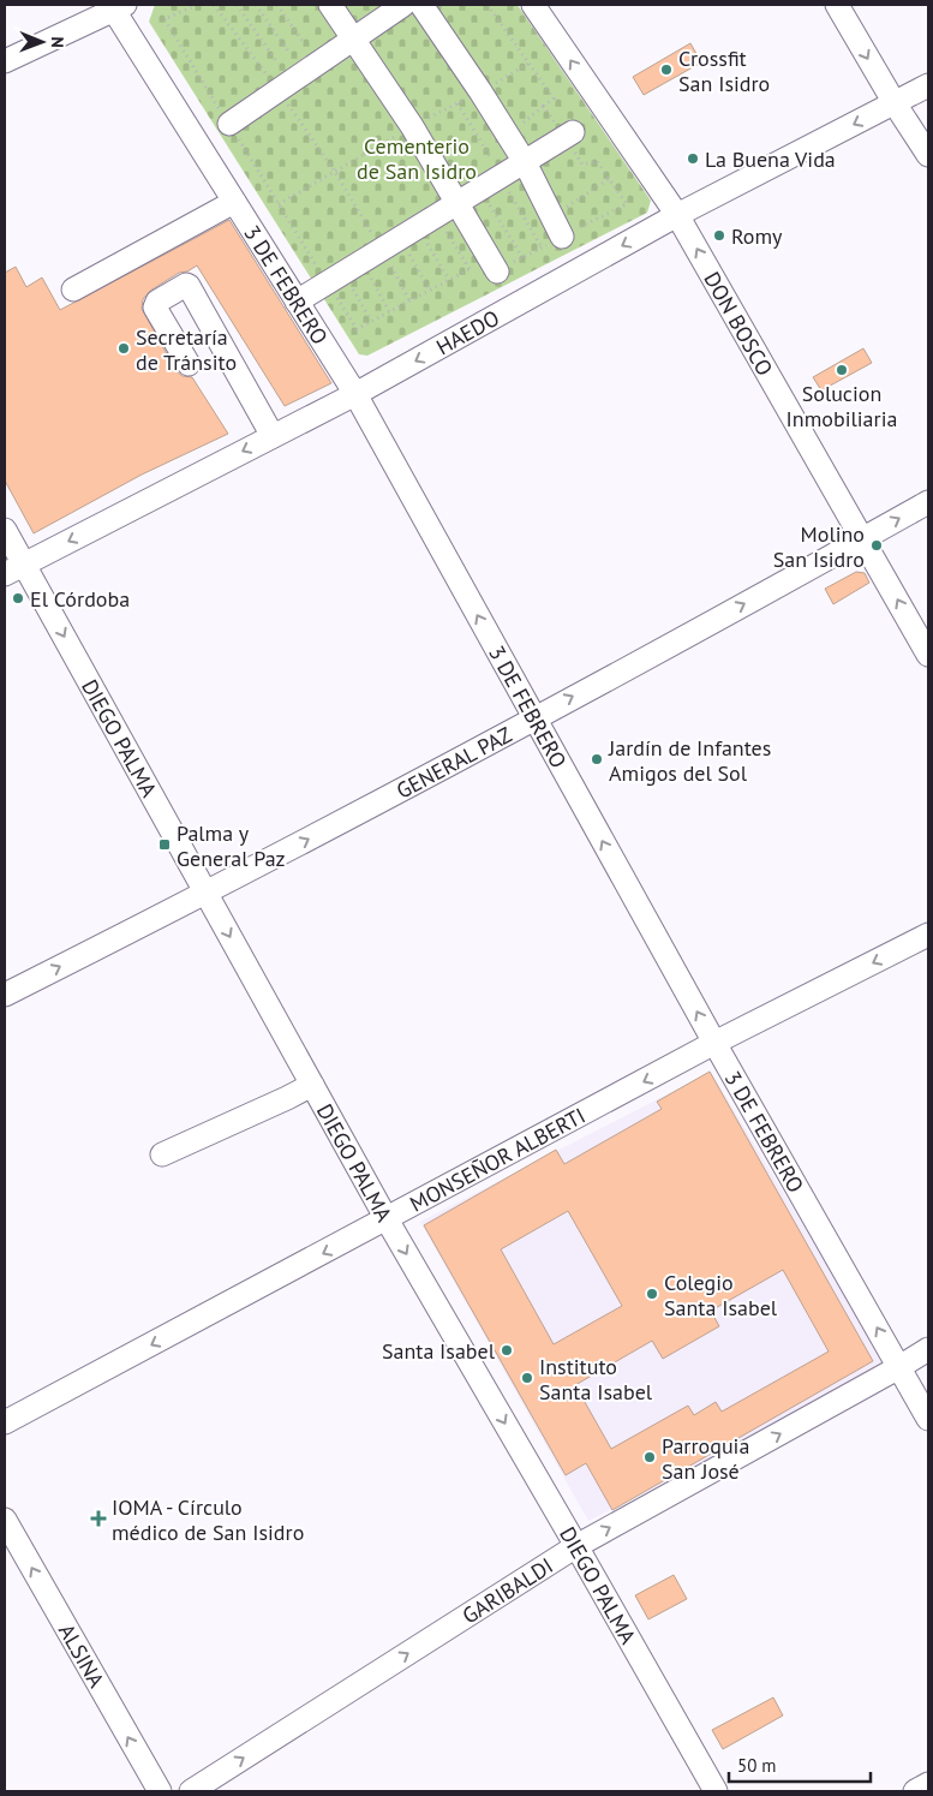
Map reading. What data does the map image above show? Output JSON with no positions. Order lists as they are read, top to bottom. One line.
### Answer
{"streets":{"street":["3 DE FEBRERO","DON BOSCO","HAEDO","DIEGO PALMA","GENERAL PAZ","MONSEÑOR ALBERTI","GARIBALDI","ALSINA"]},"crossings":[["3 DE FEBRERO","HAEDO"],["3 DE FEBRERO","GENERAL PAZ"],["3 DE FEBRERO","MONSEÑOR ALBERTI"],["3 DE FEBRERO","GARIBALDI"],["DON BOSCO","HAEDO"],["DON BOSCO","GENERAL PAZ"],["HAEDO","DIEGO PALMA"],["DIEGO PALMA","GENERAL PAZ"],["DIEGO PALMA","MONSEÑOR ALBERTI"],["DIEGO PALMA","GARIBALDI"]],"one_way":["3 DE FEBRERO","DIEGO PALMA","GENERAL PAZ","MONSEÑOR ALBERTI","GARIBALDI","ALSINA"],"parks":["Cementerio de San Isidro"],"places":{"other":["Crossfit San Isidro","La Buena Vida","Romy","Secretaría de Tránsito","Solucion Inmobiliaria","Molino San Isidro","El Córdoba","Jardín de Infantes Amigos del Sol","Colegio Santa Isabel","Santa Isabel","Instituto Santa Isabel","Parroquia San José"],"transit":["Palma y General Paz"],"health":["IOMA - Círculo médico de San Isidro"]},"scale_bar":"50 m","north":"right"}
